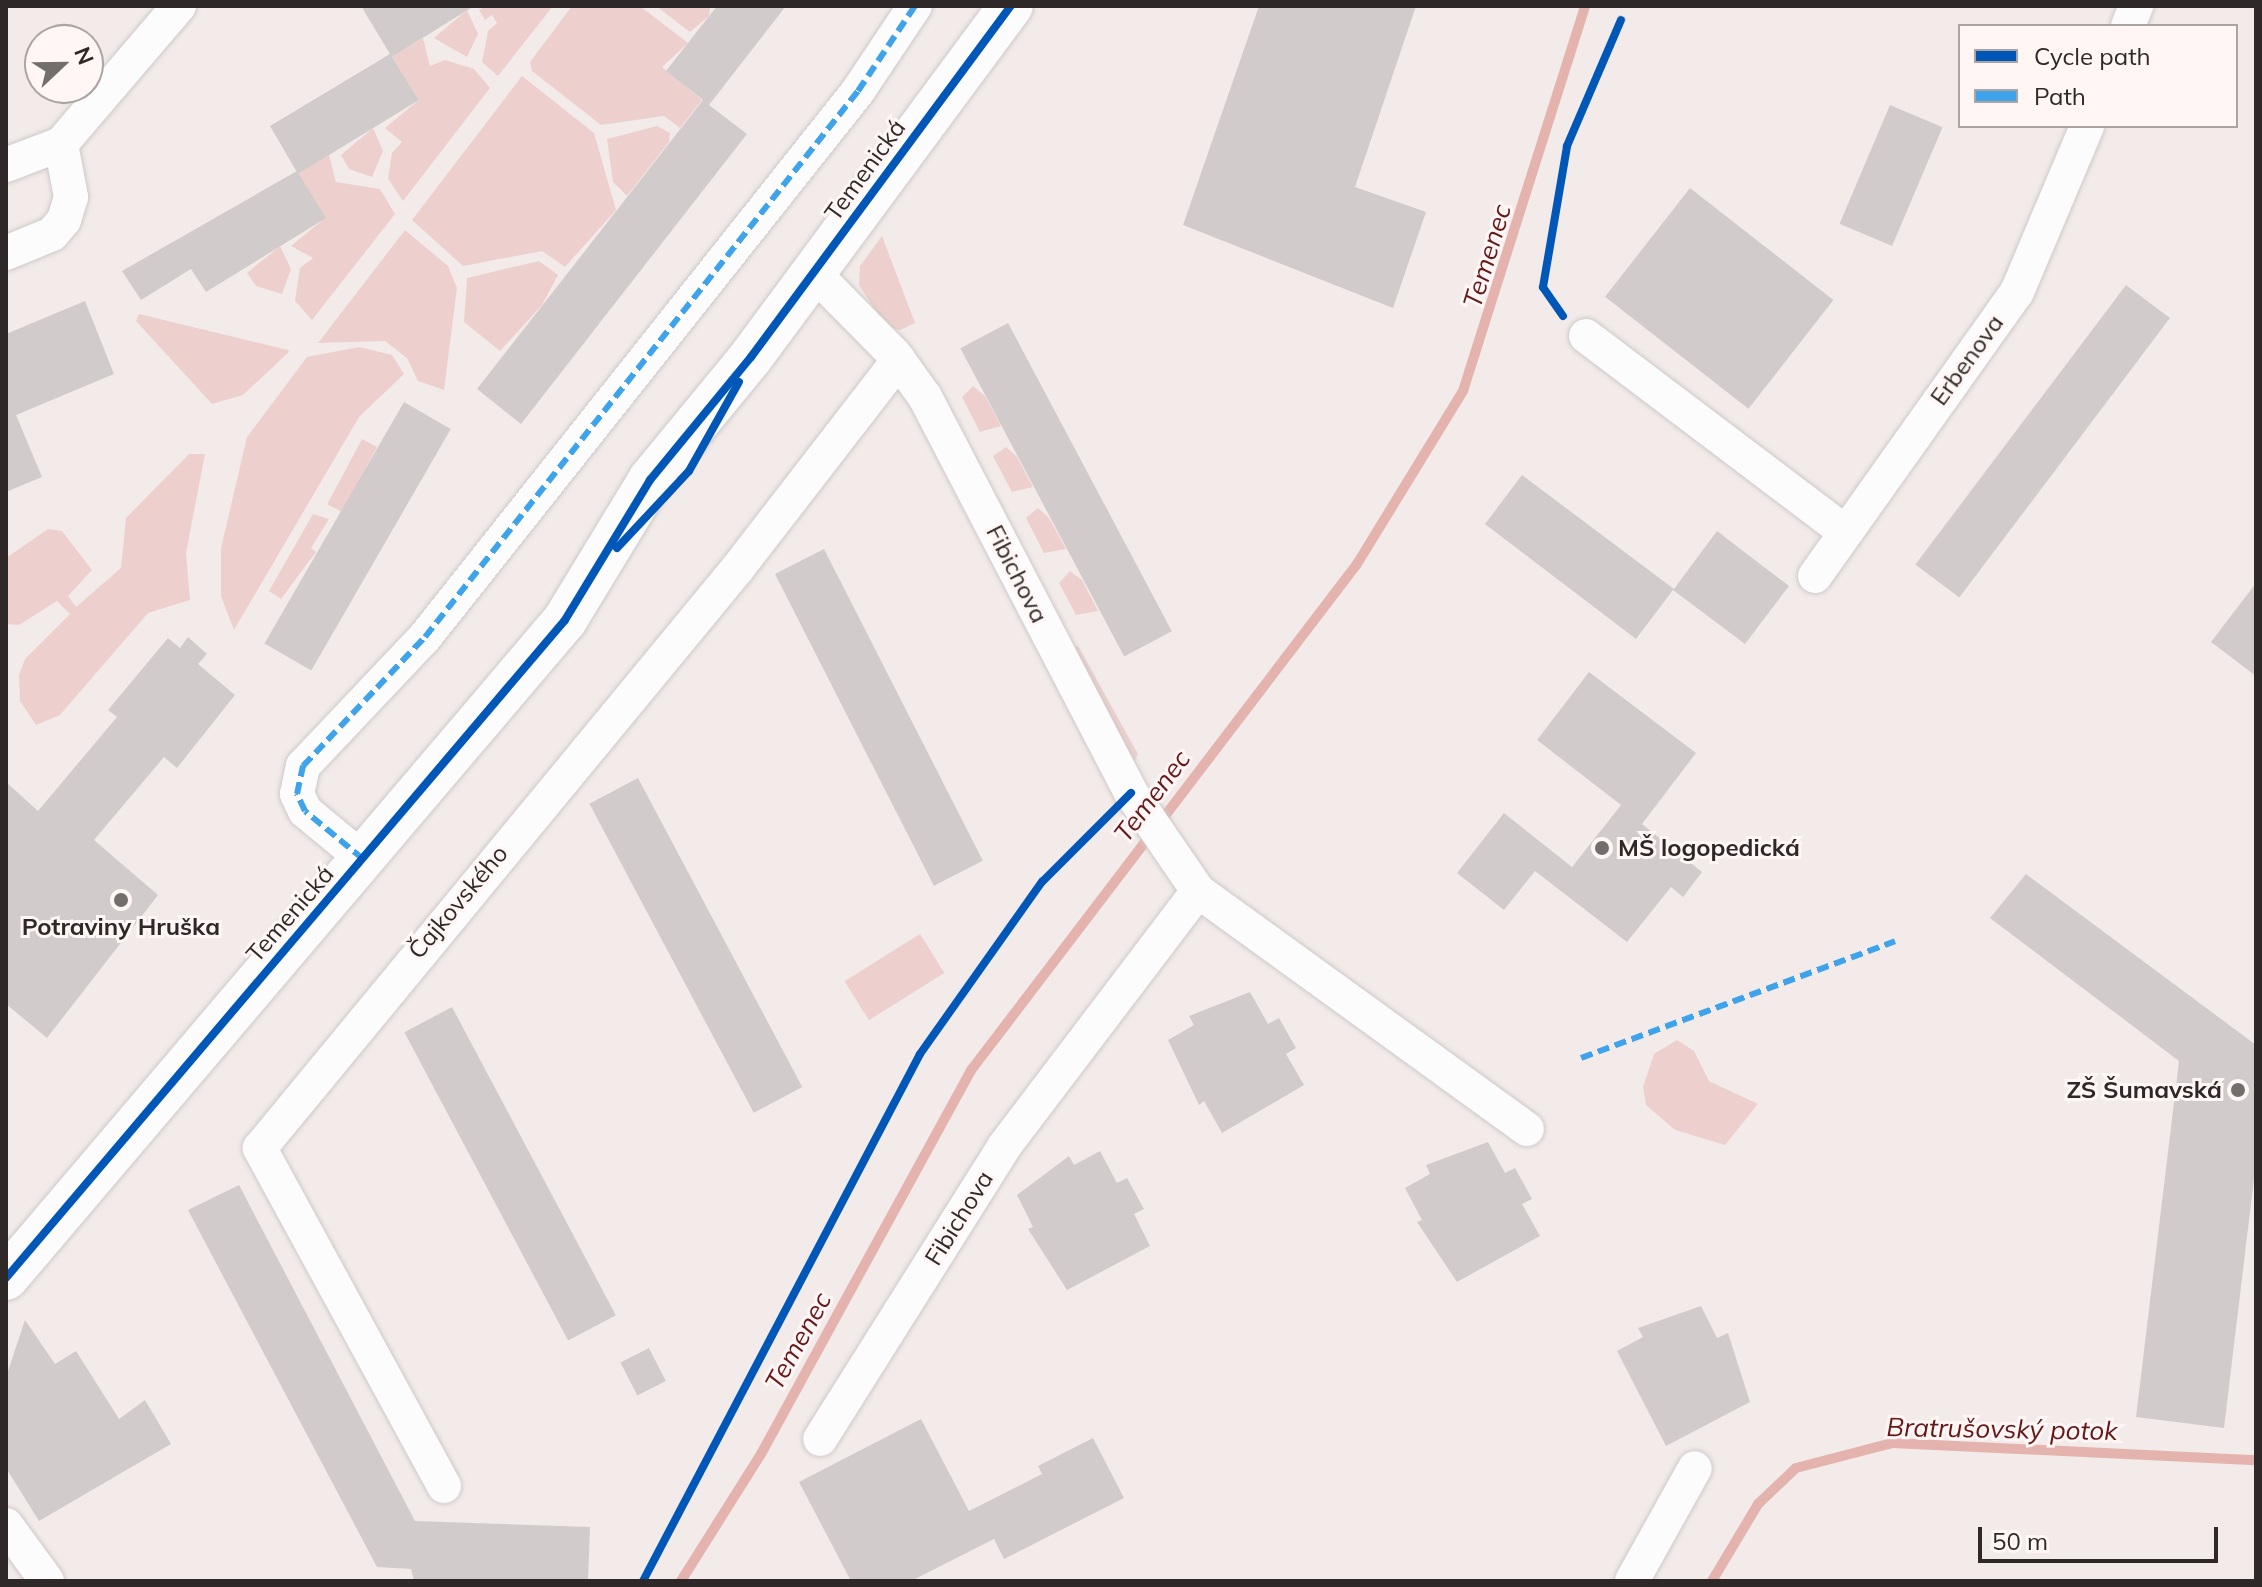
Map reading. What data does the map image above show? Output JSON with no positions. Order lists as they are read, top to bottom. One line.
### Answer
{"streets":{"street":["Temenická","Erbenova","Fibichova","Čajkovského"]},"crossings":[["Temenická","Fibichova"],["Fibichova","Čajkovského"]],"water":["Temenec","Bratrušovský potok"],"places":["MŠ logopedická","Potraviny Hruška","ZŠ Šumavská"],"legend":["Cycle path","Path"],"scale_bar":"50 m","north":"right"}
